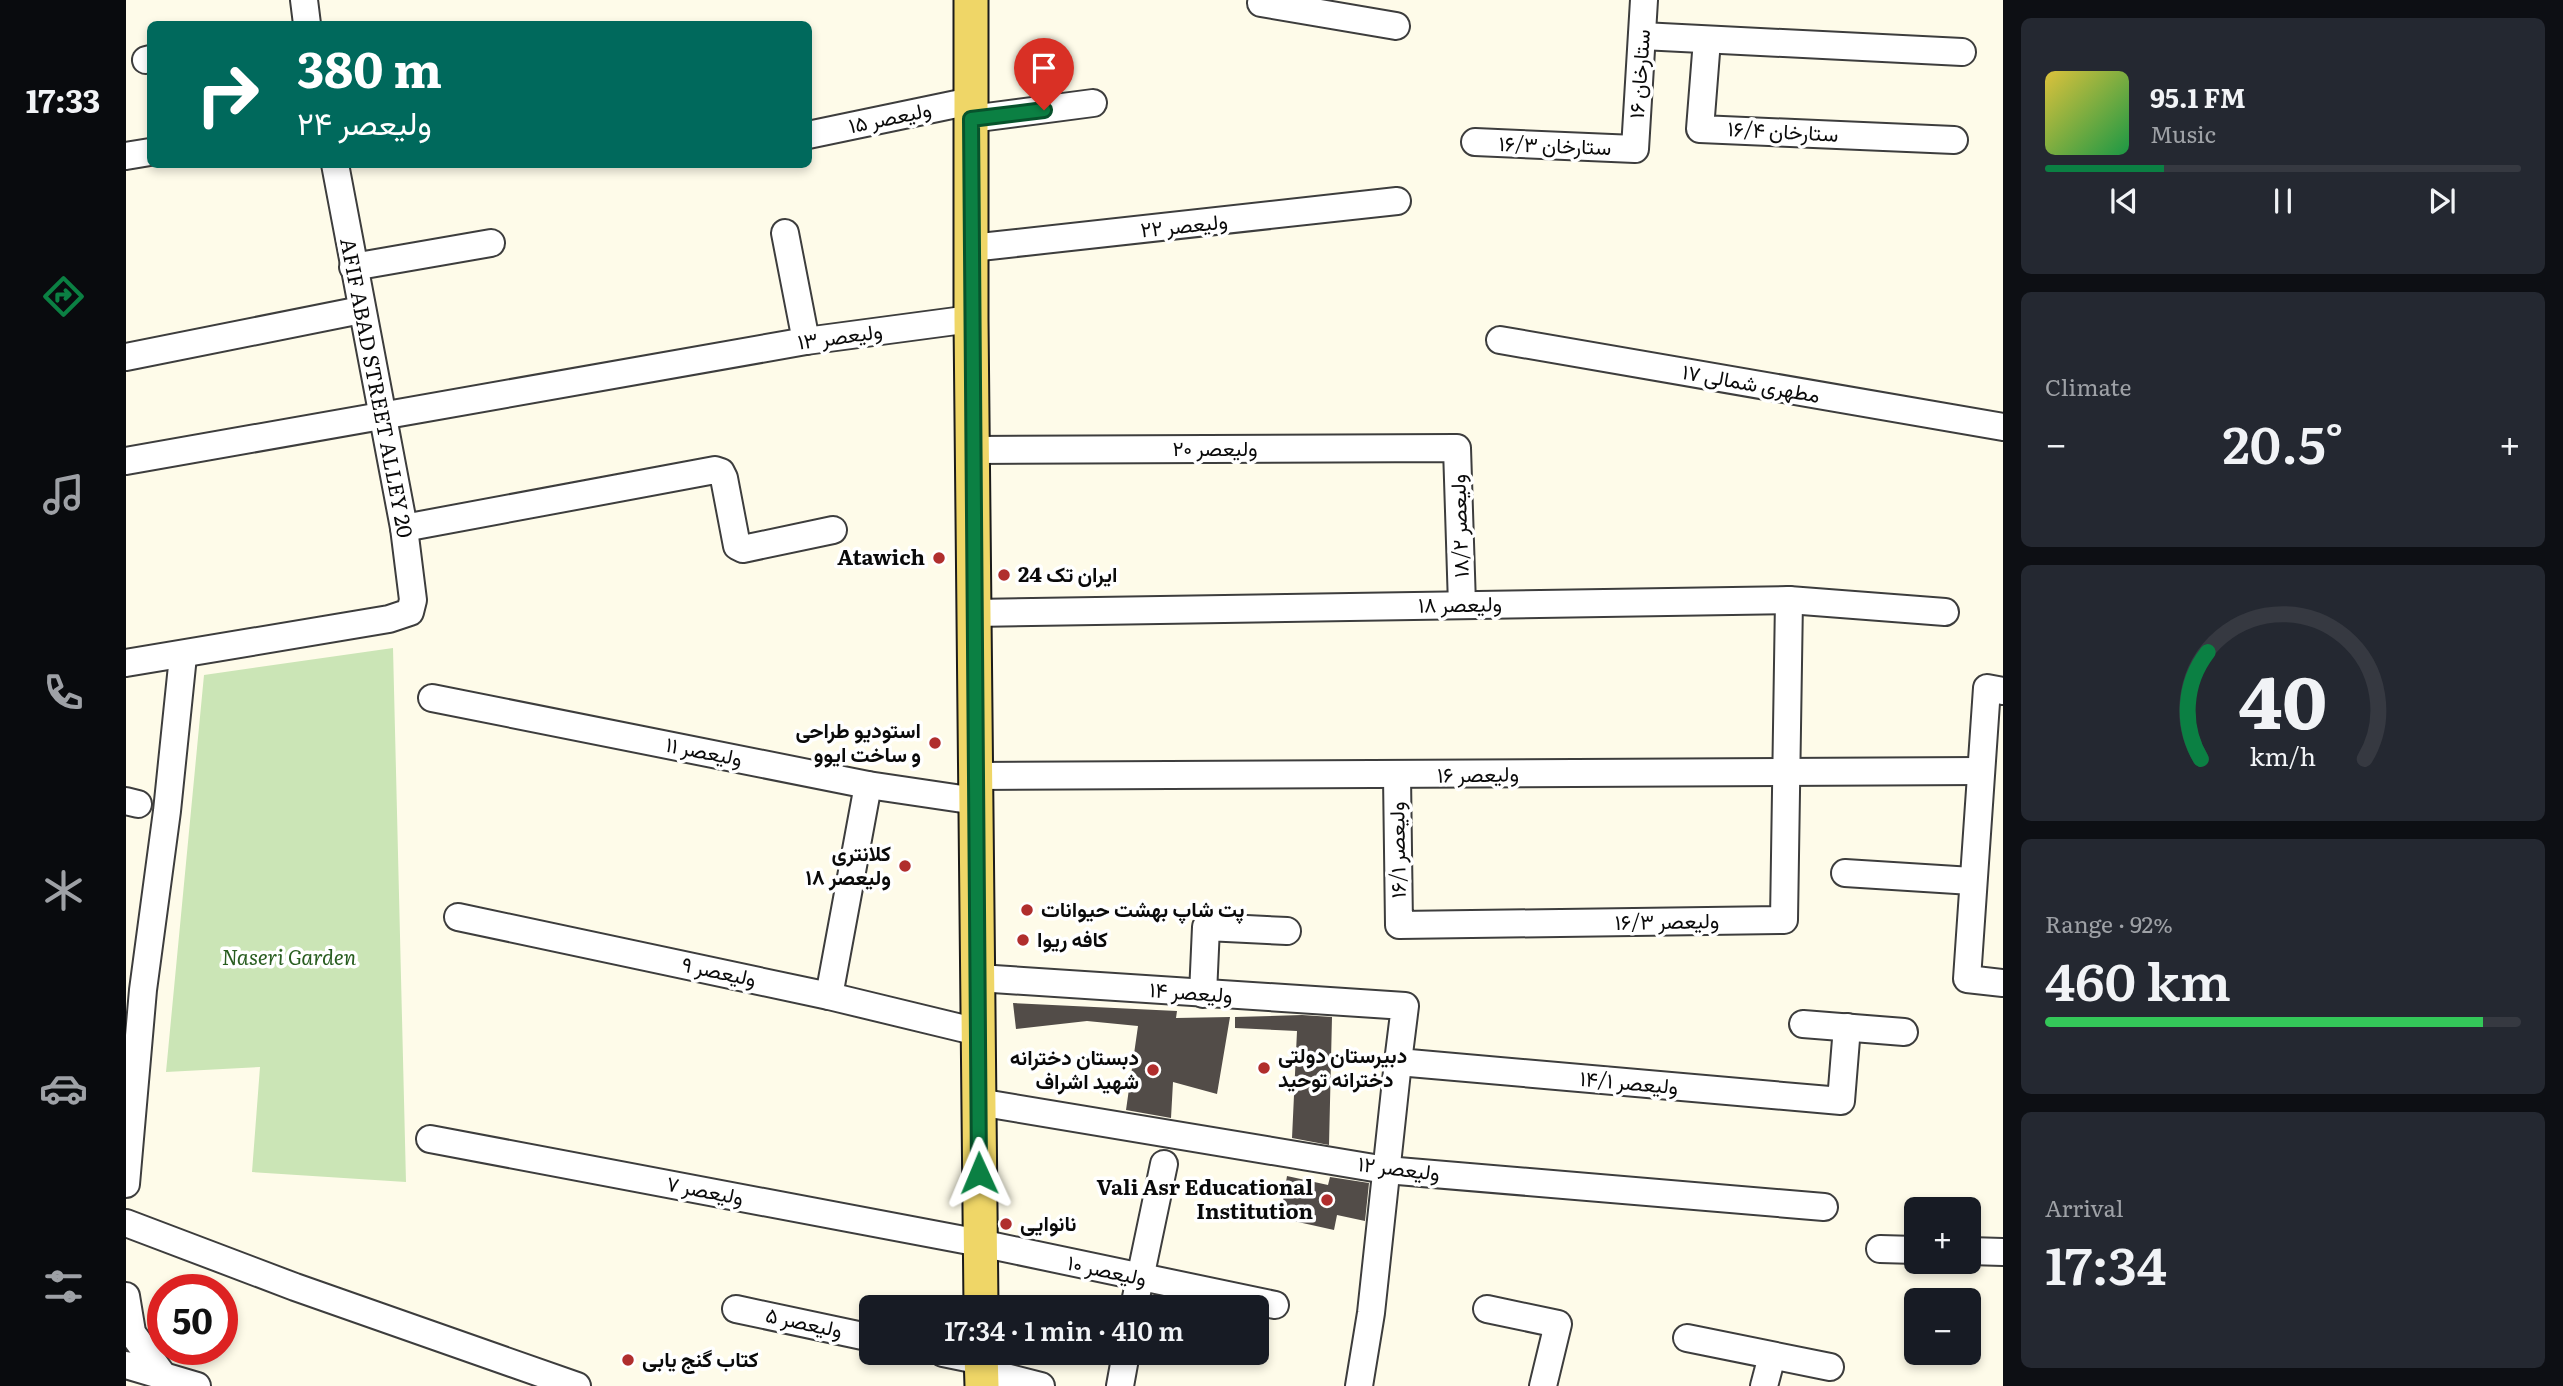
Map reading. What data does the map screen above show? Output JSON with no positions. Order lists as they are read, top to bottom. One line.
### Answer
{"streets":{"street":["۱۶ ستارخان","۱۵ ولیعصر","۱۶/۴ ستارخان","۱۶/۳ ستارخان","۲۲ ولیعصر","۱۳ ولیعصر","۱۷ مطهری شمالی","AFIF ABAD STREET ALLEY 20","۲۰ ولیعصر","۱۸/۲ ولیعصر","۱۸ ولیعصر","۱۱ ولیعصر","۱۶ ولیعصر","۱۶/۱ ولیعصر","۱۶/۳ ولیعصر","۹ ولیعصر","۱۴ ولیعصر","۱۴/۱ ولیعصر","۱۲ ولیعصر","۷ ولیعصر","۱۰ ولیعصر","۵ ولیعصر"]},"crossings":[["۱۶ ستارخان","۱۶/۳ ستارخان"],["۱۳ ولیعصر","AFIF ABAD STREET ALLEY 20"],["۲۰ ولیعصر","۱۸/۲ ولیعصر"],["۱۸/۲ ولیعصر","۱۸ ولیعصر"],["۱۱ ولیعصر","۱۶ ولیعصر"],["۱۶ ولیعصر","۱۶/۱ ولیعصر"],["۱۶ ولیعصر","۱۶/۳ ولیعصر"],["۱۶/۱ ولیعصر","۱۶/۳ ولیعصر"],["۱۴ ولیعصر","۱۴/۱ ولیعصر"],["۷ ولیعصر","۱۰ ولیعصر"]],"parks":["Naseri Garden"],"places":["Atawich","ایران تک 24","استودیو طراحی و ساخت ایوو","کلانتری ۱۸ ولیعصر","پت شاپ بهشت حیوانات","کافه ریوا","دبیرستان دولتی دخترانه توحید","دبستان دخترانه شهید اشراف","Vali Asr Educational Institution","نانوایی","کتاب گنج یابی"],"page":{"tabs":"17:33","turn":["380 m","۲۴ ولیعصر"],"song":["95.1 FM","Music"],"tile":["Climate",["Range · 92%","460 km"],["Arrival","17:34"]],"heat":["−","20.5°","+"],"map_buttons":["+","−"],"limit":"50","trip":"17:34 · 1 min · 410 m","gauge":["40","km/h"]}}
